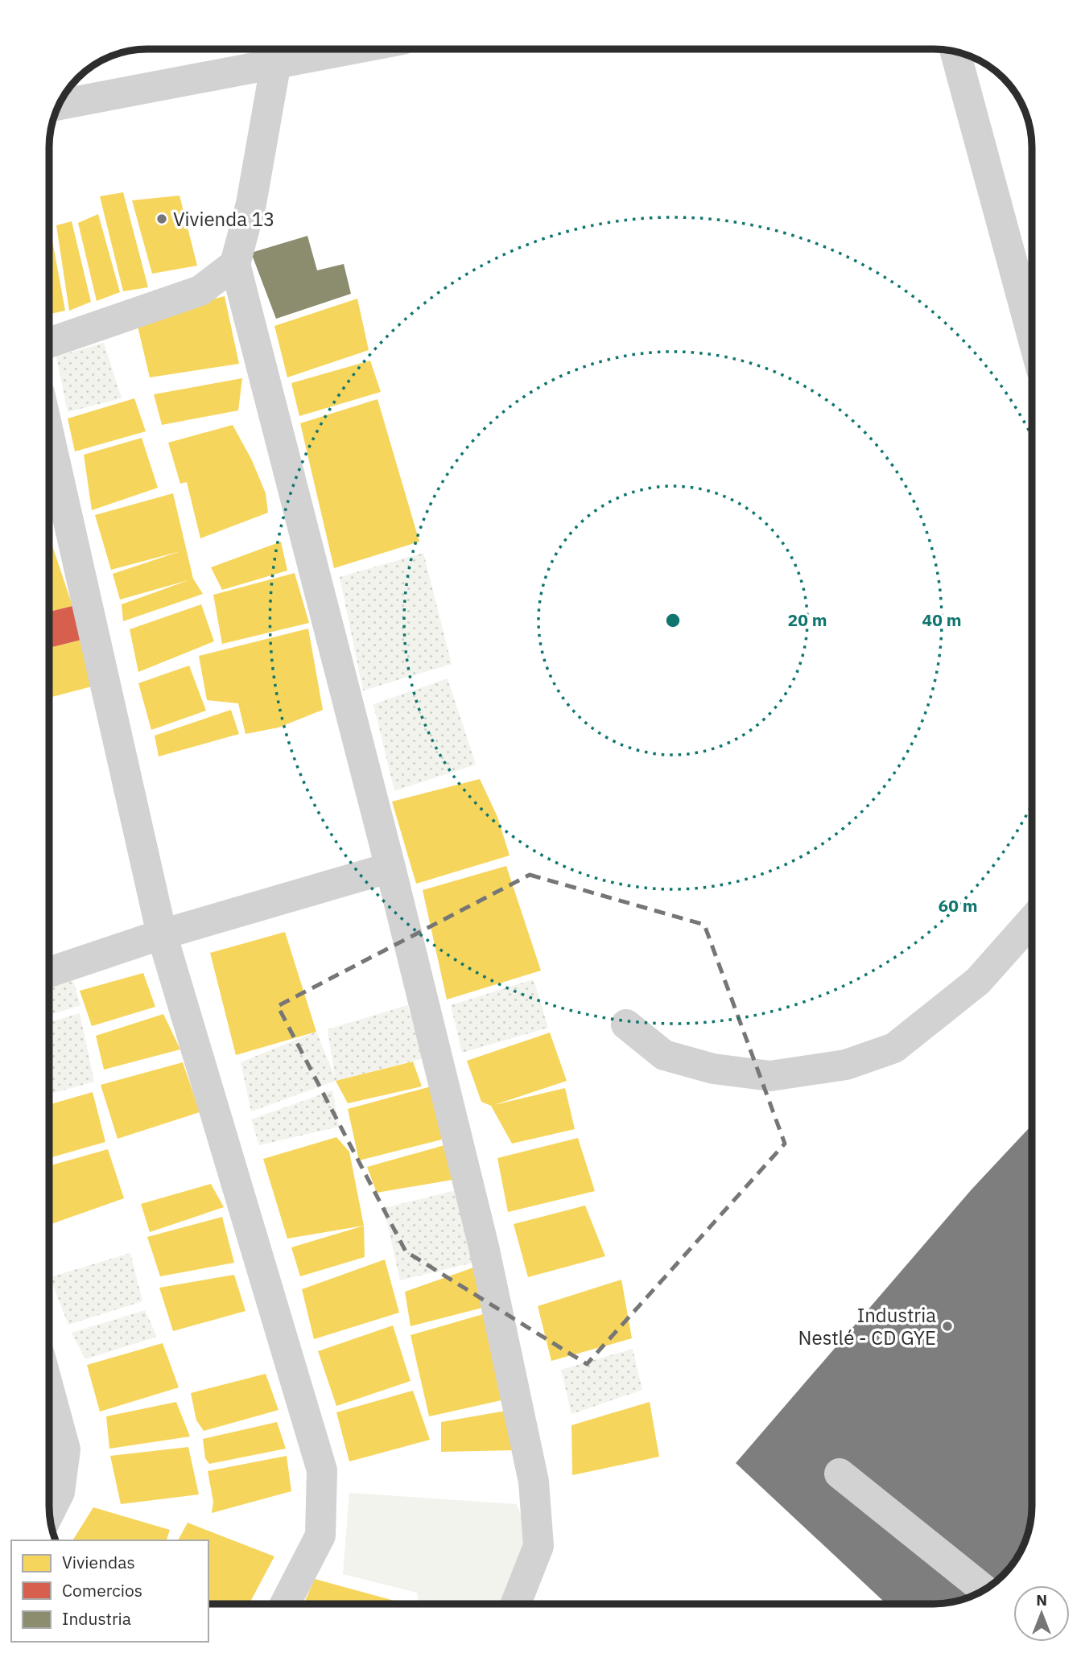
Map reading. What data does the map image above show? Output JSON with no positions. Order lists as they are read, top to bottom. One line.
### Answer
{"places":["Vivienda 13","Industria Nestlé - CD GYE"],"legend":["Viviendas","Comercios","Industria"],"north":"top","rings":["20 m","40 m","60 m"]}
